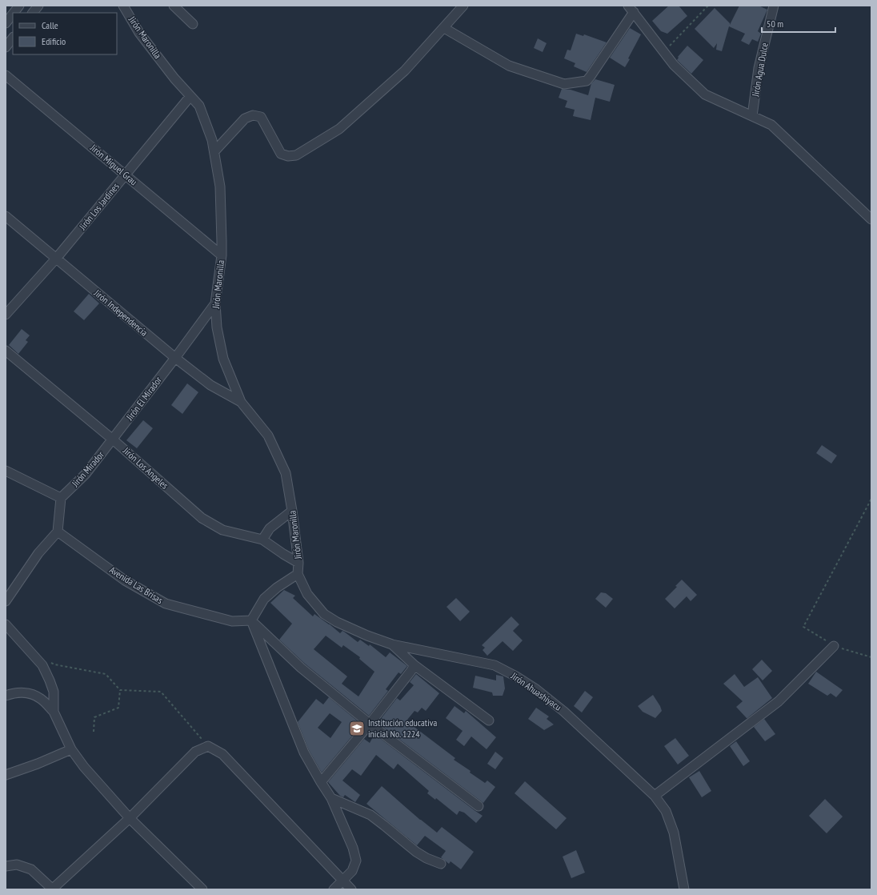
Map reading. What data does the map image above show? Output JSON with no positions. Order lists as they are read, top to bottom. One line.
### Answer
{"streets":{"street":["Jirón Maronilla","Jirón Agua Dulce","Jirón Miguel Grau","Jirón Los Jardines","Jirón Independencia","Jirón El Mirador","Jirón Los Angeles","Jirón Mirador","Avenida Las Brisas","Jirón Ahuashiyacu"]},"crossings":[["Jirón Maronilla","Jirón Miguel Grau"],["Jirón Maronilla","Jirón Los Jardines"],["Jirón Maronilla","Jirón Independencia"],["Jirón Maronilla","Jirón El Mirador"],["Jirón Maronilla","Jirón Los Angeles"],["Jirón Maronilla","Jirón Ahuashiyacu"],["Jirón Miguel Grau","Jirón Los Jardines"],["Jirón Los Jardines","Jirón Independencia"],["Jirón Independencia","Jirón El Mirador"],["Jirón El Mirador","Jirón Los Angeles"],["Jirón El Mirador","Jirón Mirador"],["Jirón Los Angeles","Jirón Mirador"]],"places":{"school or university":["Institución educativa inicial No. 1224"]},"legend":["Calle","Edificio"],"scale_bar":"50 m"}
